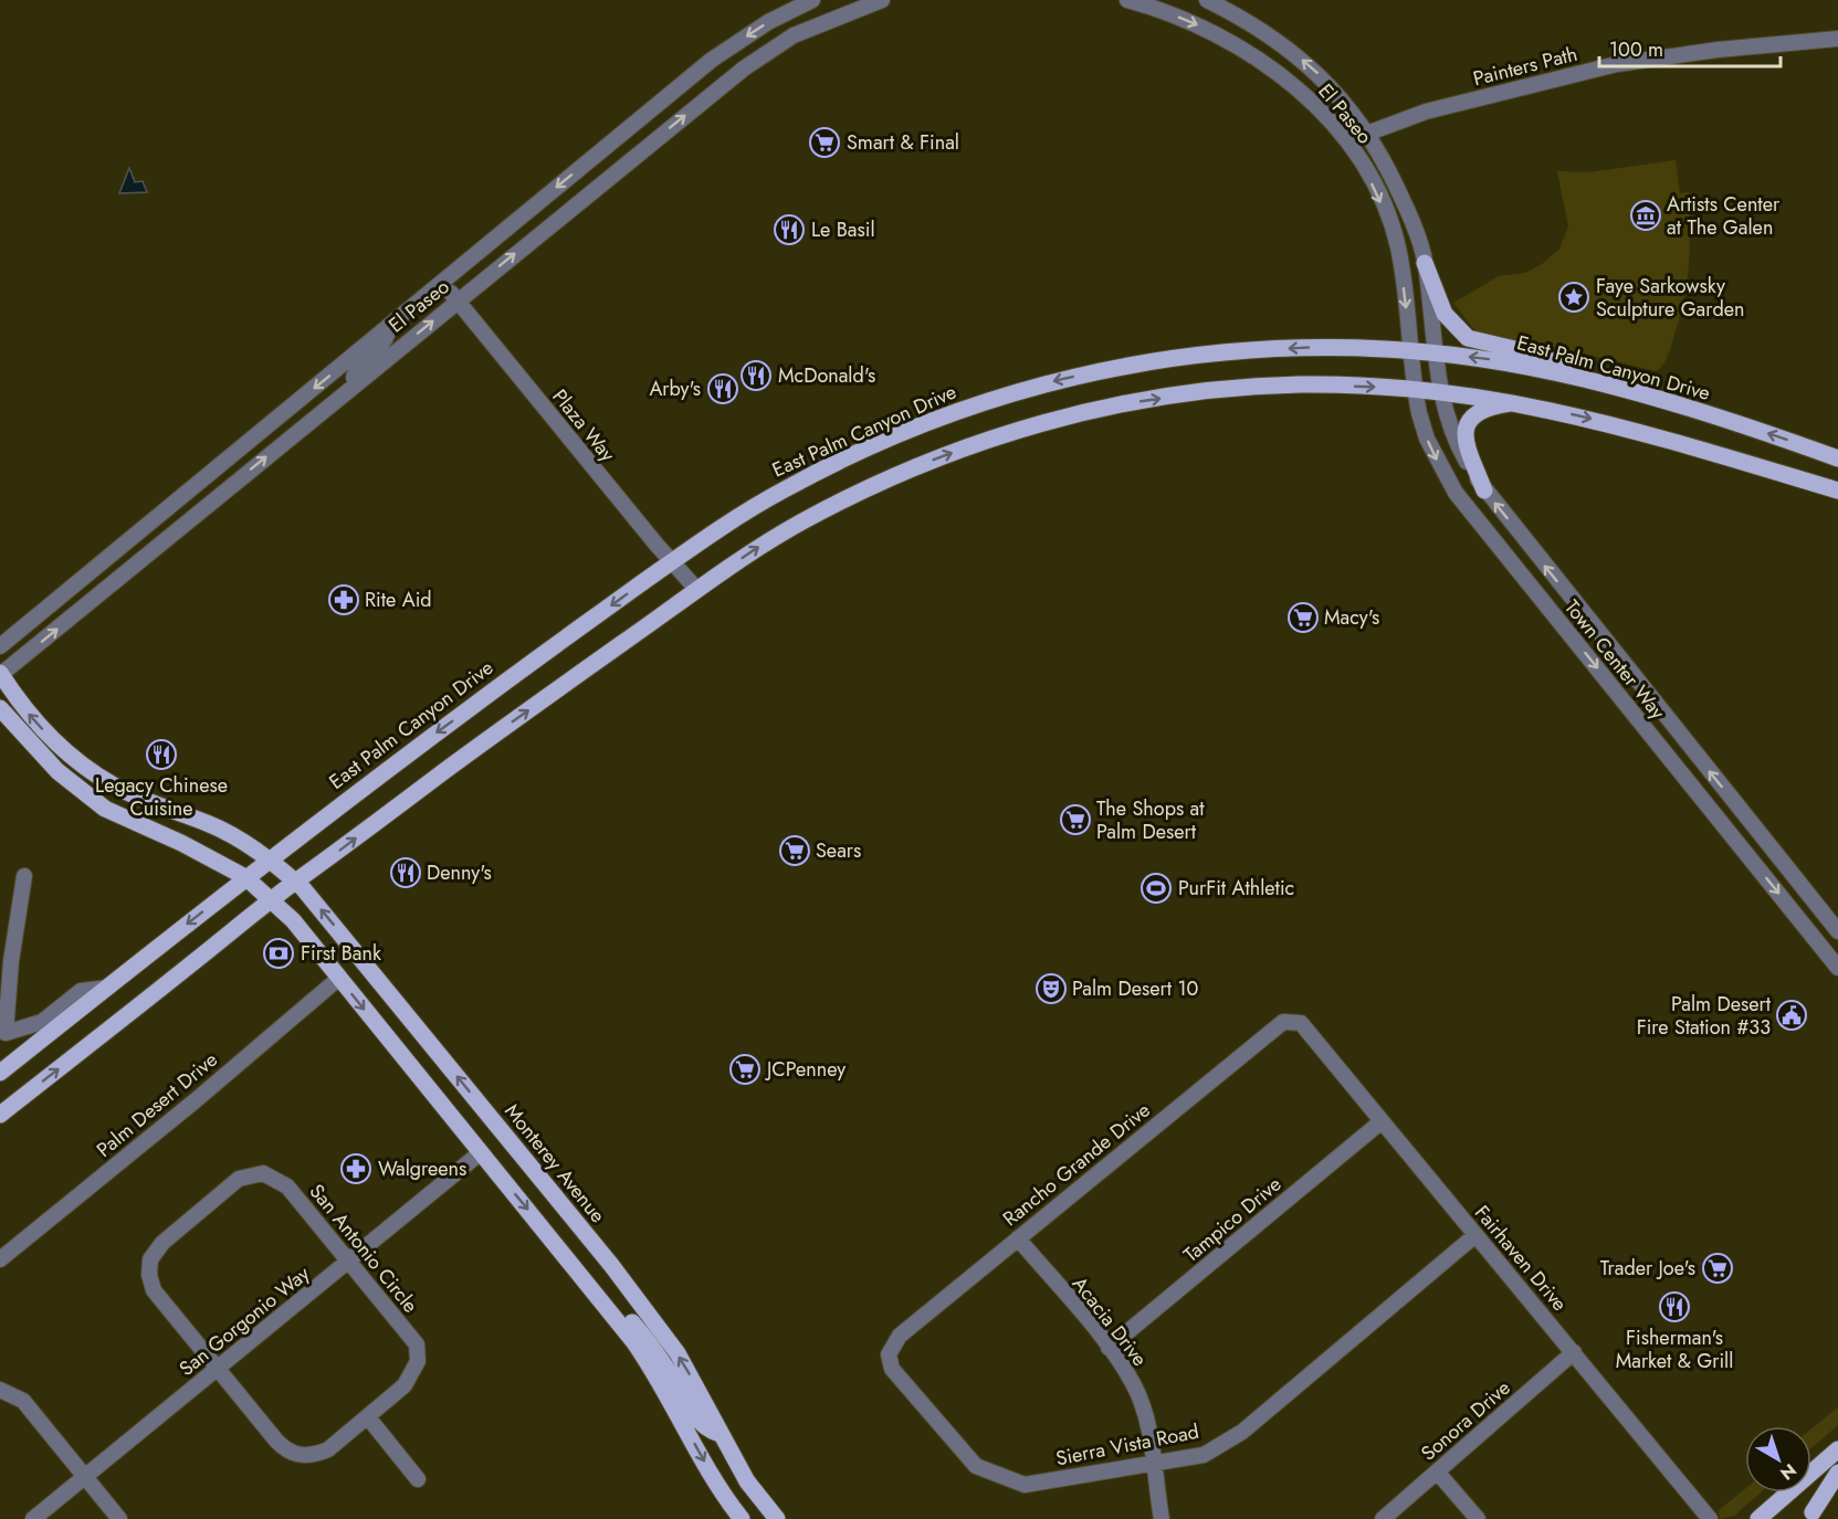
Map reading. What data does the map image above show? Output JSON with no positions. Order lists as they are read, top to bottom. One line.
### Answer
{"streets":{"main road":["East Palm Canyon Drive","Monterey Avenue"],"street":["Painters Path","El Paseo","Plaza Way","Town Center Way","Palm Desert Drive","Rancho Grande Drive","Tampico Drive","San Antonio Circle","Fairhaven Drive","San Gorgonio Way","Acacia Drive","Sonora Drive","Sierra Vista Road"]},"crossings":[["Painters Path","El Paseo"],["El Paseo","East Palm Canyon Drive"],["El Paseo","Plaza Way"],["El Paseo","Town Center Way"],["El Paseo","Monterey Avenue"],["East Palm Canyon Drive","Plaza Way"],["East Palm Canyon Drive","Town Center Way"],["East Palm Canyon Drive","Monterey Avenue"],["Rancho Grande Drive","Fairhaven Drive"],["Rancho Grande Drive","Acacia Drive"],["Rancho Grande Drive","Sierra Vista Road"],["Tampico Drive","Fairhaven Drive"],["Tampico Drive","Acacia Drive"],["San Antonio Circle","San Gorgonio Way"],["Fairhaven Drive","Sonora Drive"],["Fairhaven Drive","Sierra Vista Road"],["Acacia Drive","Sierra Vista Road"]],"places":{"supermarket":["Smart & Final","Macy's","The Shops at Palm Desert","Sears","JCPenney","Trader Joe's"],"museum":["Artists Center at The Galen"],"restaurant":["Le Basil","McDonald's","Arby's","Legacy Chinese Cuisine","Denny's","Fisherman's Market & Grill"],"place":["Faye Sarkowsky Sculpture Garden"],"pharmacy":["Rite Aid","Walgreens"],"sports":["PurFit Athletic"],"bank":["First Bank"],"theatre":["Palm Desert 10"],"public building":["Palm Desert Fire Station #33"]},"scale_bar":"100 m","north":"bottom right"}
